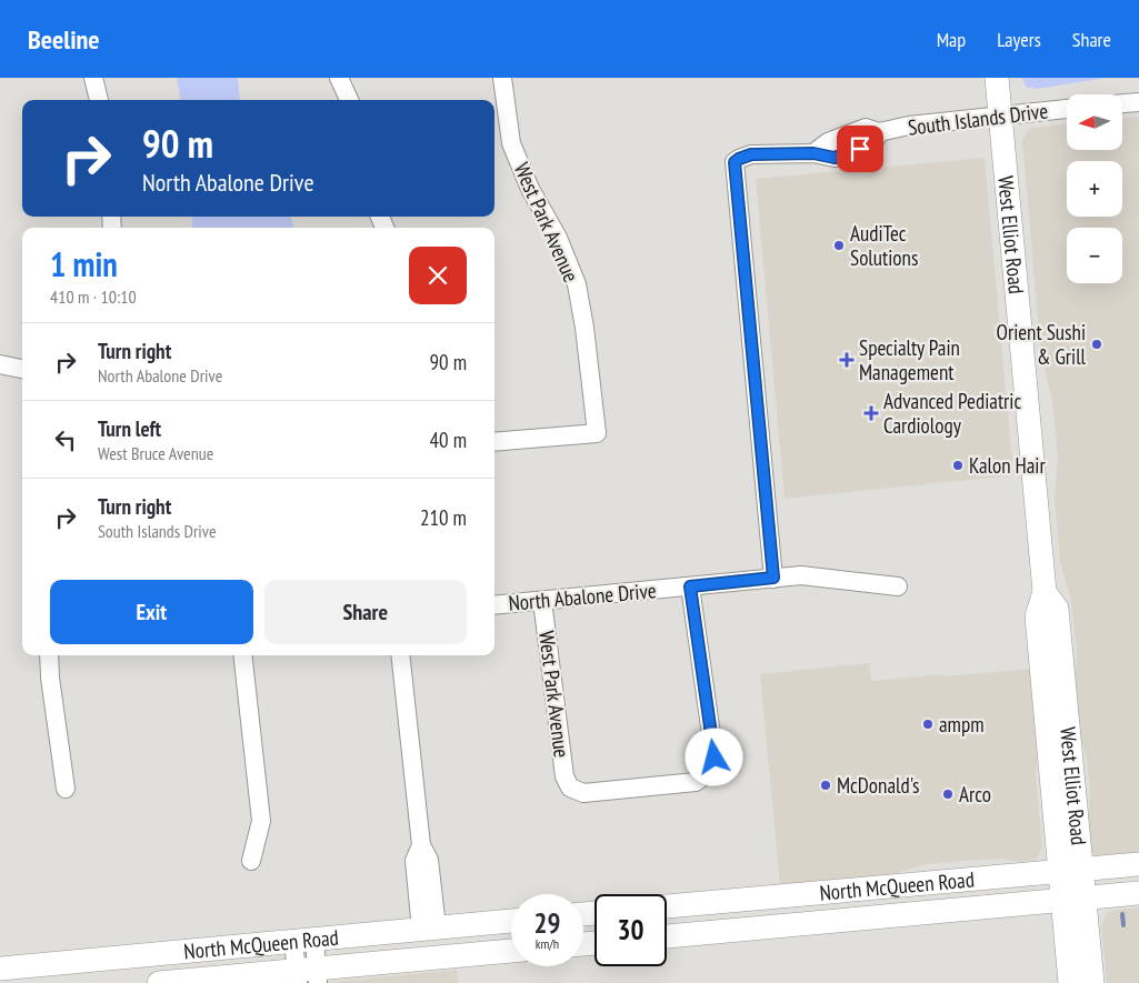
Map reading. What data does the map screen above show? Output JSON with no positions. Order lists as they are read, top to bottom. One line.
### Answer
{"streets":{"main road":["West Elliot Road","North McQueen Road"],"street":["South Islands Drive","West Park Avenue","North Abalone Drive"]},"crossings":[["South Islands Drive","West Elliot Road"],["South Islands Drive","North Abalone Drive"],["West Park Avenue","North Abalone Drive"],["West Elliot Road","North McQueen Road"]],"places":{"other":["AudiTec Solutions","Orient Sushi & Grill","Kalon Hair","ampm","McDonald's","Arco"],"health":["Specialty Pain Management","Advanced Pediatric Cardiology"]},"north":"left","page":{"header":"Beeline","nav":["Map","Layers","Share"],"map_buttons":["+","−"],"turn":["90 m","North Abalone Drive"],"heading":["1 min","410 m · 10:10"],"list":[{"name":"Turn right","note":"North Abalone Drive","value":"90 m"},{"name":"Turn left","note":"West Bruce Avenue","value":"40 m"},{"name":"Turn right","note":"South Islands Drive","value":"210 m"}],"buttons":["Exit","Share"],"speed":"29 km/h","limit":"30"}}
